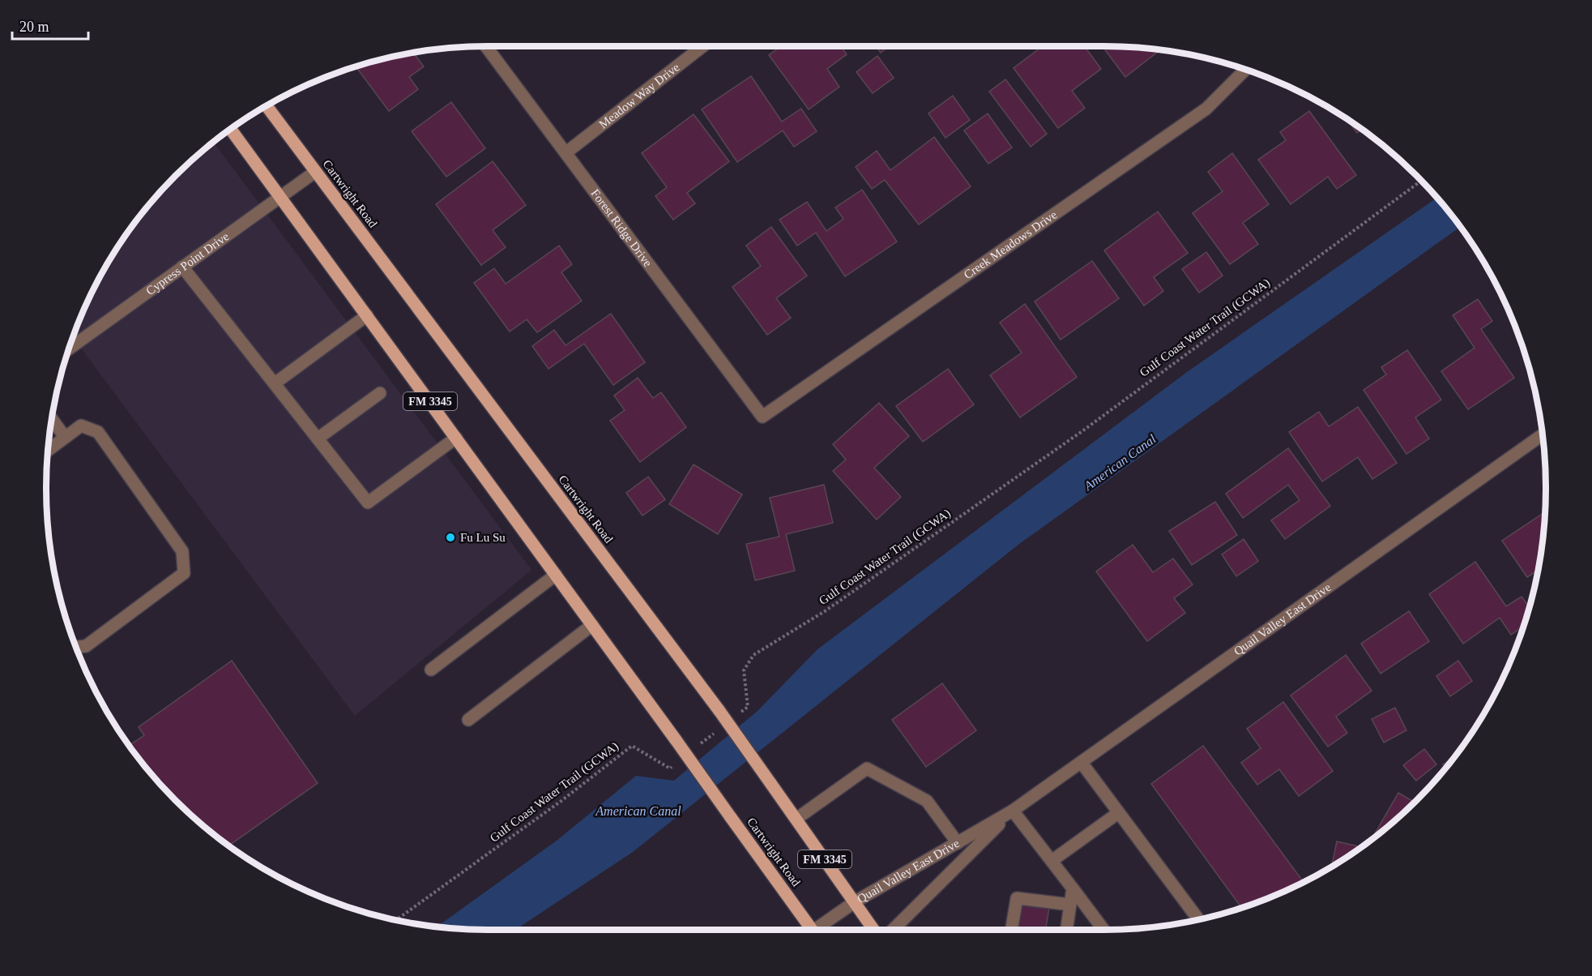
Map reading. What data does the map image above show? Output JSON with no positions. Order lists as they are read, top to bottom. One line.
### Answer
{"streets":{"main road":["Cartwright Road","FM 3345"],"street":["Meadow Way Drive","Forest Ridge Drive","Creek Meadows Drive","Cypress Point Drive","Quail Valley East Drive"],"path":["Gulf Coast Water Trail (GCWA)"]},"crossings":[["Meadow Way Drive","Forest Ridge Drive"],["Cartwright Road","Cypress Point Drive"],["Cartwright Road","Quail Valley East Drive"],["Forest Ridge Drive","Creek Meadows Drive"]],"water":["American Canal"],"places":["Fu Lu Su"],"scale_bar":"20 m"}
